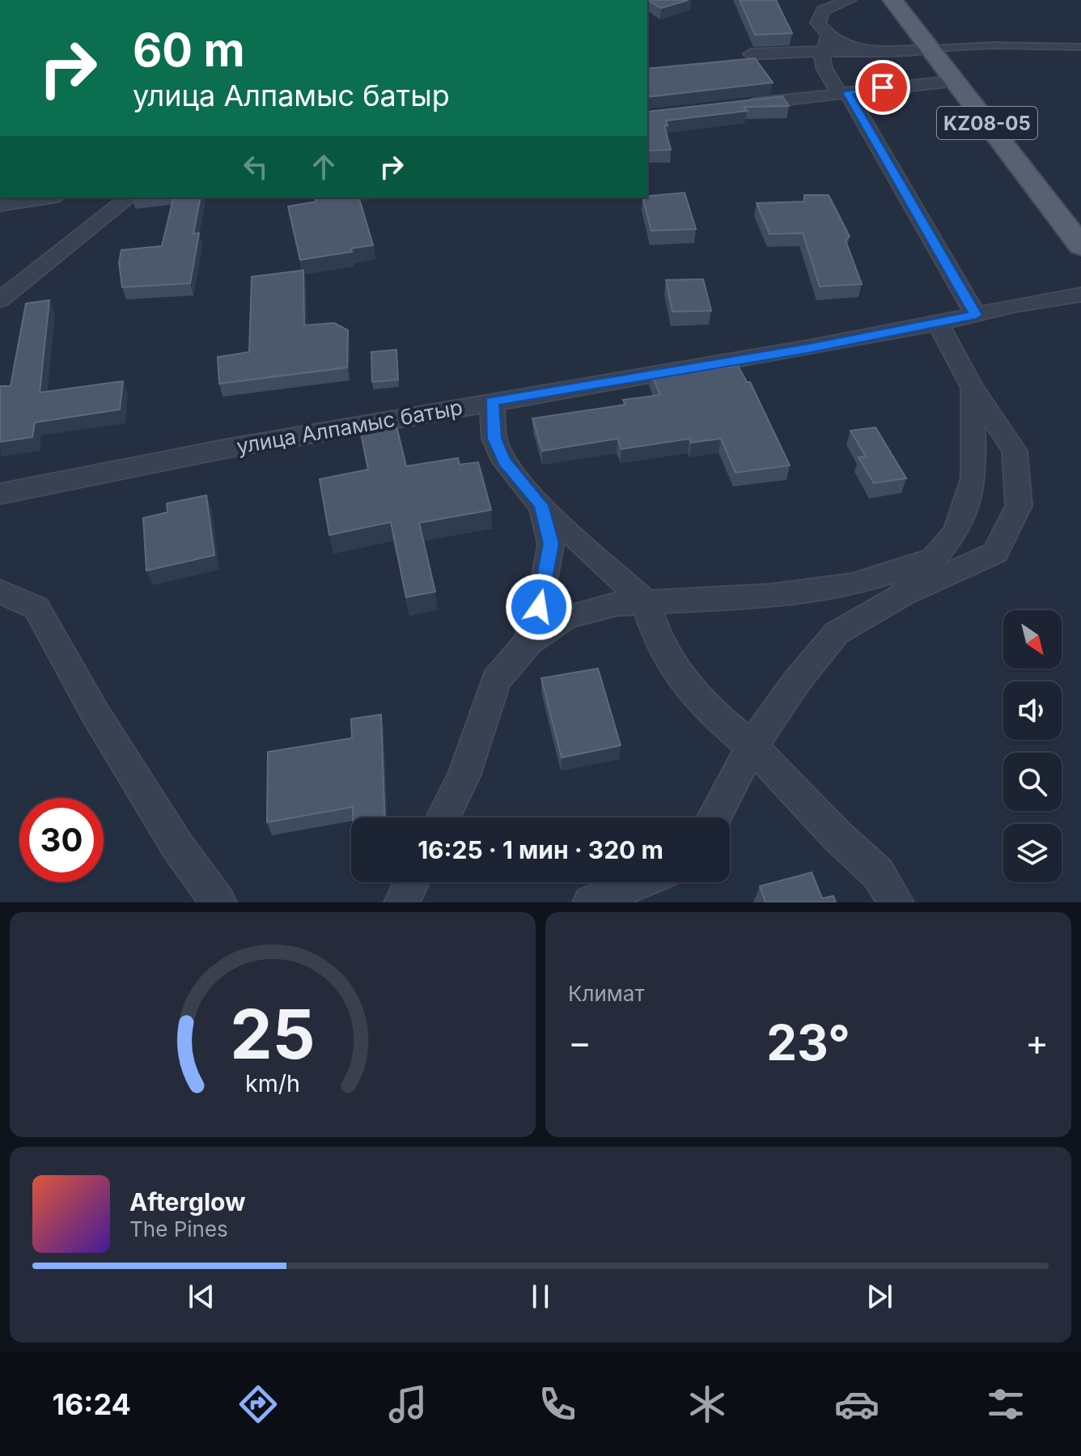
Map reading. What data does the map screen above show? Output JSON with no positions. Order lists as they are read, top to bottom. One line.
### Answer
{"streets":{"main road":["KZ08-05"],"street":["улица Алпамыс батыр"]},"north":"bottom right","page":{"turn":["60 m","улица Алпамыс батыр"],"limit":"30","trip":"16:25 · 1 мин · 320 m","tile":"Климат","heat":["−","23°","+"],"song":["Afterglow","The Pines"],"tabs":"16:24","gauge":["25","km/h"]}}
